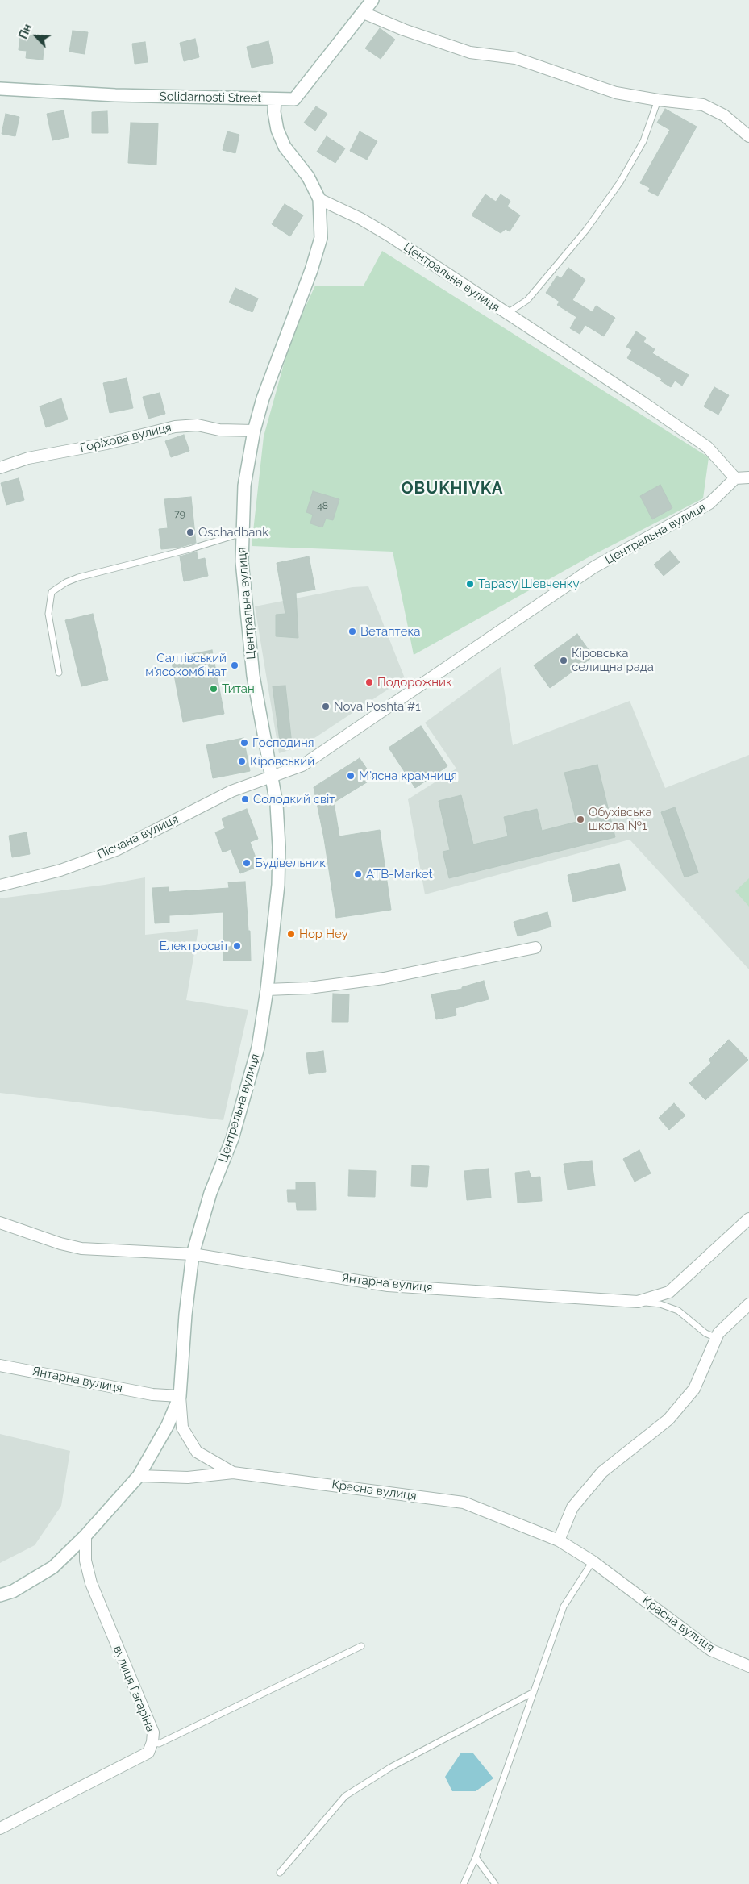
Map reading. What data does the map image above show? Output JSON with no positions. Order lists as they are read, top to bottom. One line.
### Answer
{"streets":{"street":["Solidarnosti Street","Центральна вулиця","Горіхова вулиця","Пісчана вулиця","Янтарна вулиця","Красна вулиця","вулиця Гагаріна"]},"crossings":[["Solidarnosti Street","Центральна вулиця"],["Центральна вулиця","Горіхова вулиця"],["Центральна вулиця","Пісчана вулиця"],["Центральна вулиця","Янтарна вулиця"],["Центральна вулиця","Красна вулиця"]],"districts":["OBUKHIVKA"],"places":["Oschadbank","Тарасу Шевченку","Ветаптека","Кіровська селищна рада","Салтівський м'ясокомбінат","Подорожник","Титан","Nova Poshta #1","Господиня","Кіровський","М'ясна крамниця","Солодкий світ","Обухівська школа №1","Будівельник","ATB-Market","Hop Hey","Електросвіт"],"house_numbers":["48","79"],"north":"top left"}
